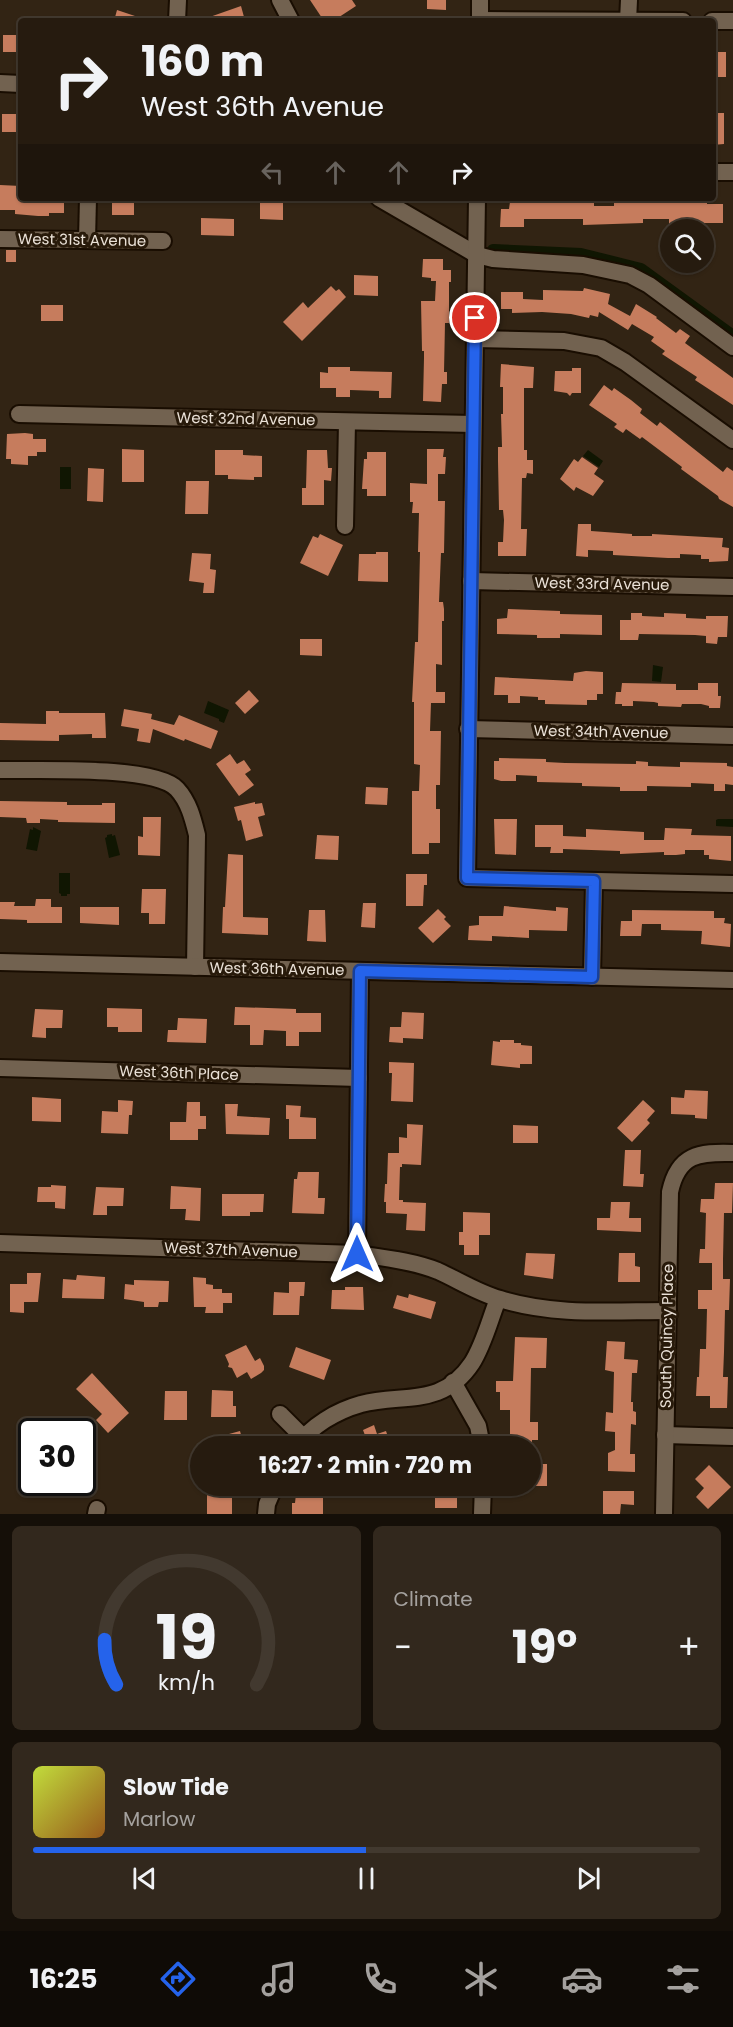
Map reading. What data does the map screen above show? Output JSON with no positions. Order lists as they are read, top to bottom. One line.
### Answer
{"streets":{"street":["West 31st Avenue","West 32nd Avenue","West 33rd Avenue","West 34th Avenue","West 36th Avenue","West 36th Place","West 37th Avenue","South Quincy Place"]},"crossings":[["West 37th Avenue","South Quincy Place"]],"page":{"turn":["160 m","West 36th Avenue"],"limit":"30","trip":"16:27 · 2 min · 720 m","tile":"Climate","heat":["−","19°","+"],"song":["Slow Tide","Marlow"],"tabs":"16:25","gauge":["19","km/h"]}}
